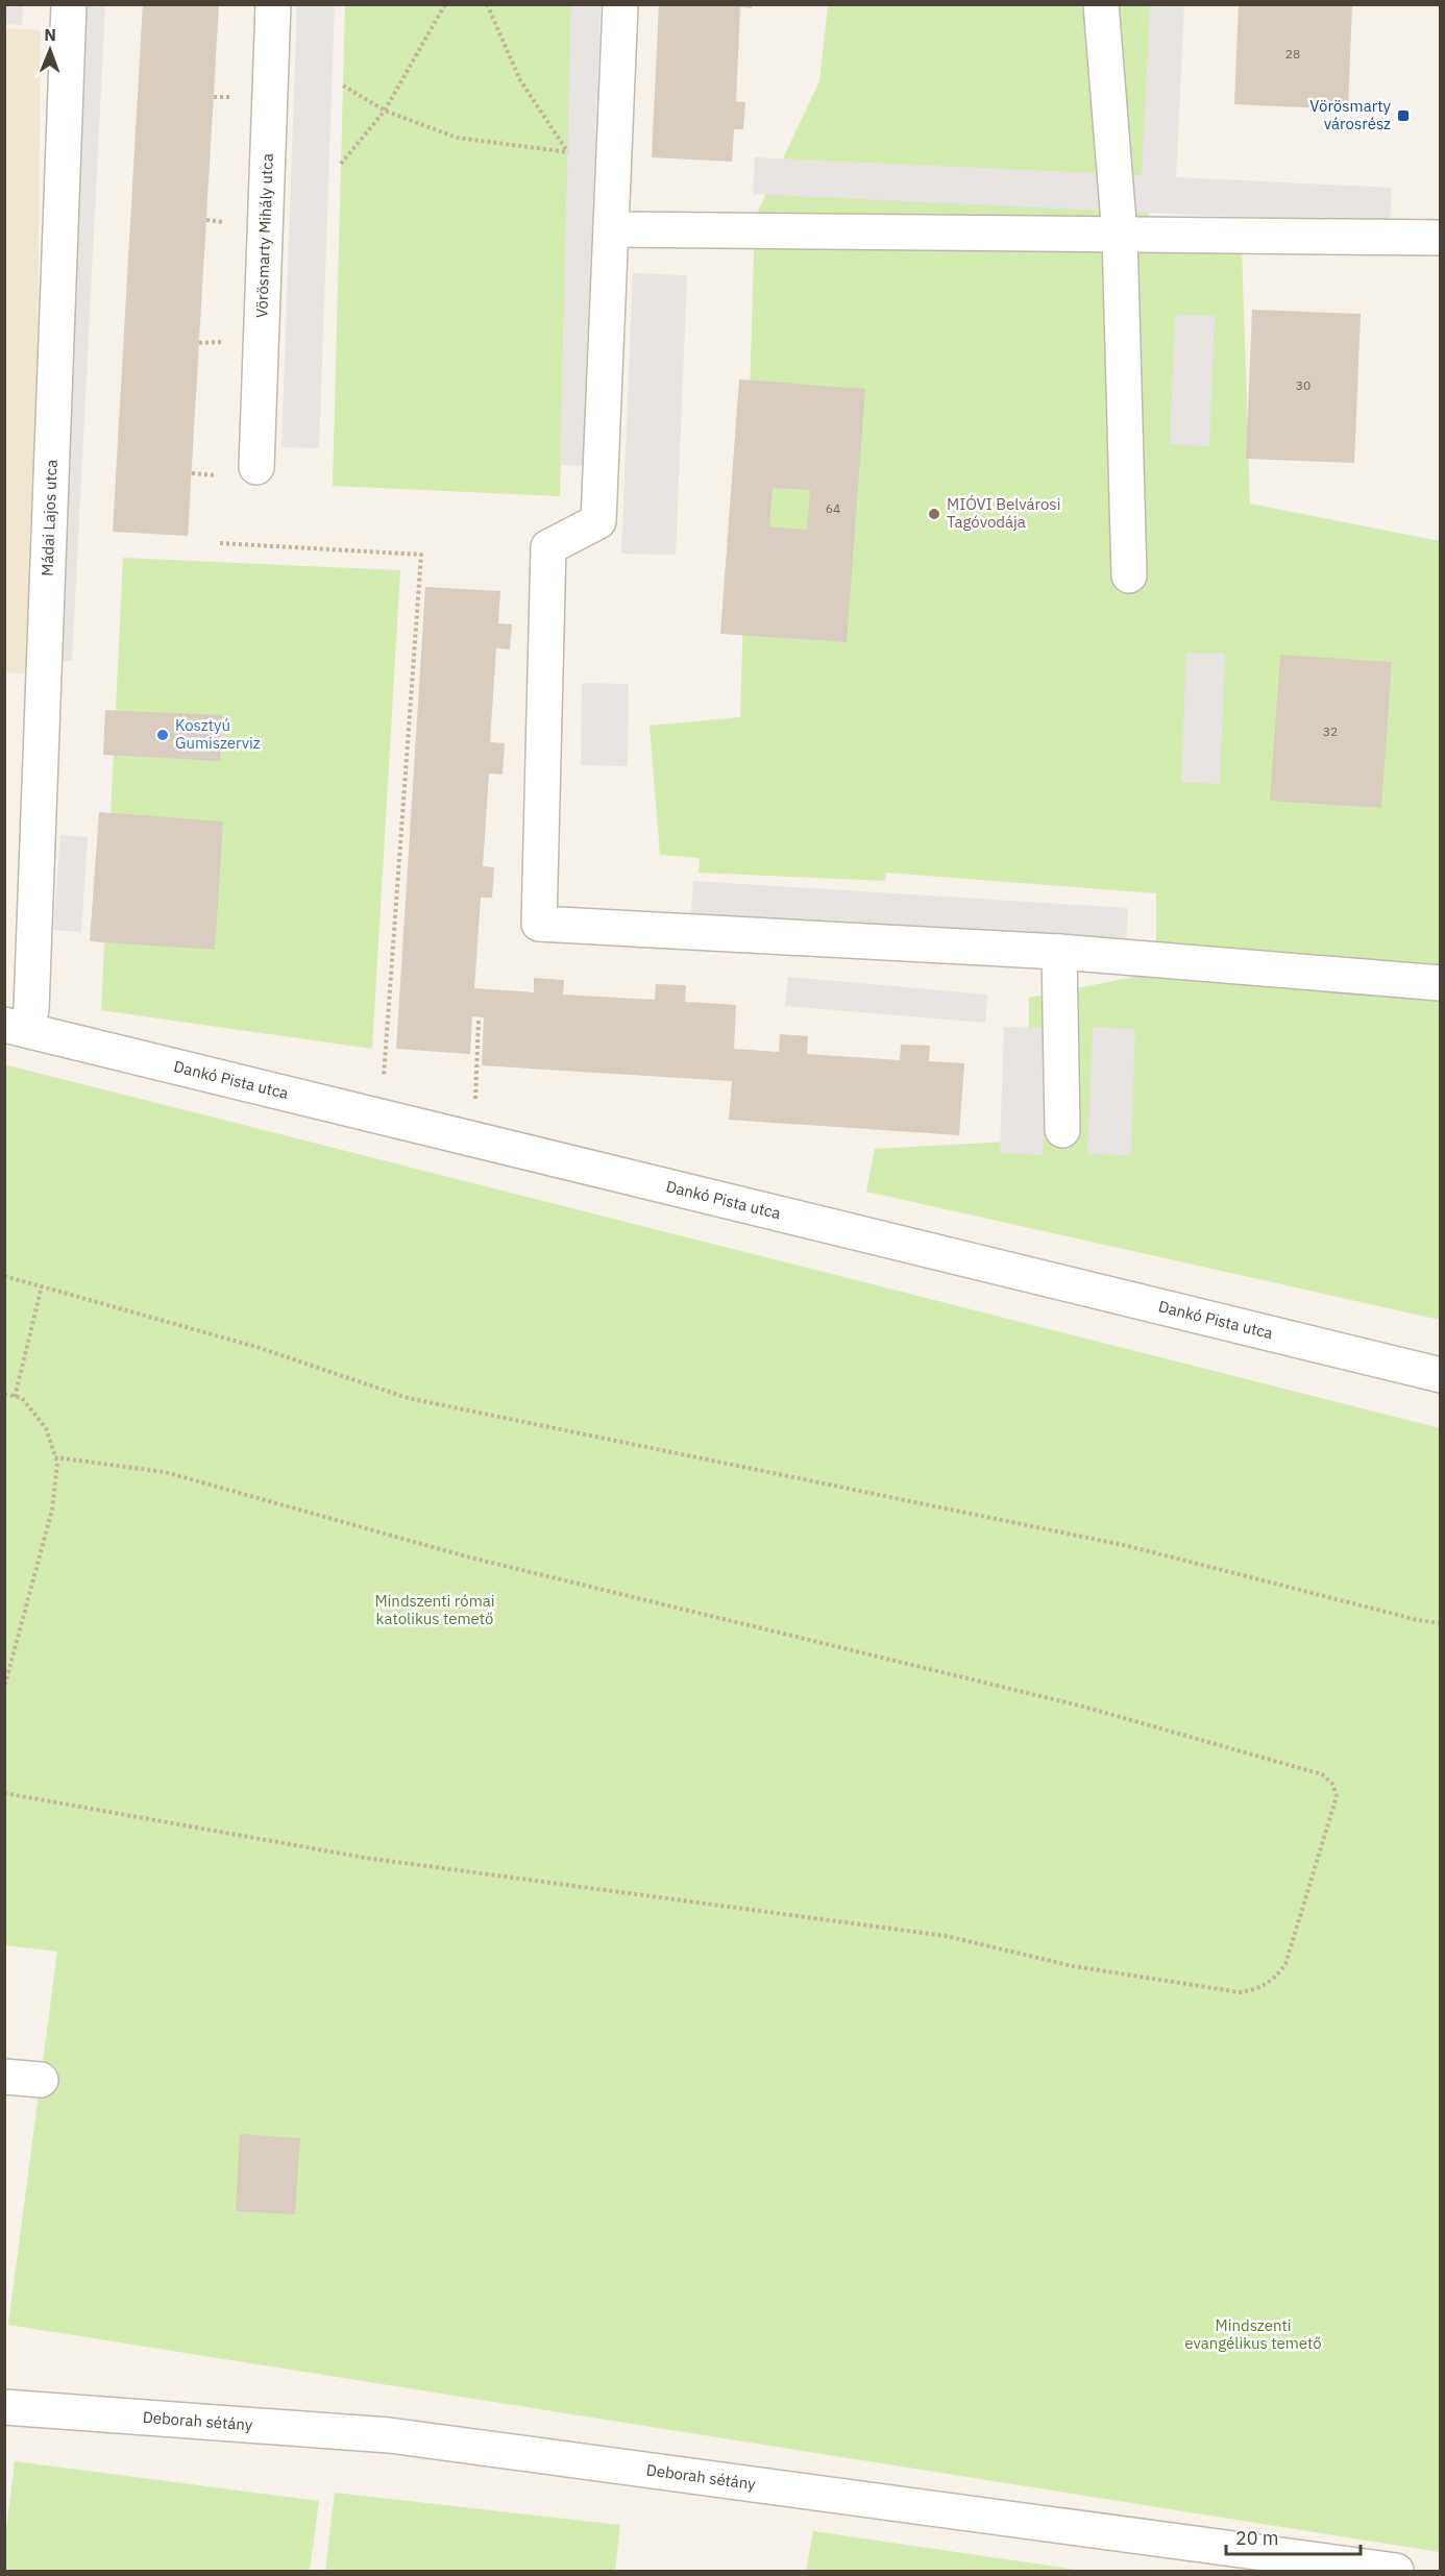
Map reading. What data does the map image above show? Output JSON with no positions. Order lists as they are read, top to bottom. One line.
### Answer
{"streets":{"street":["Vörösmarty Mihály utca","Mádai Lajos utca","Dankó Pista utca","Deborah sétány"]},"crossings":[["Mádai Lajos utca","Dankó Pista utca"]],"parks":["Mindszenti római katolikus temető","Mindszenti evangélikus temető"],"places":{"transit":["Vörösmarty városrész"],"other":["MIÓVI Belvárosi Tagóvodája","Kosztyú Gumiszerviz"]},"house_numbers":["28","30","64","32"],"scale_bar":"20 m","north":"top"}
